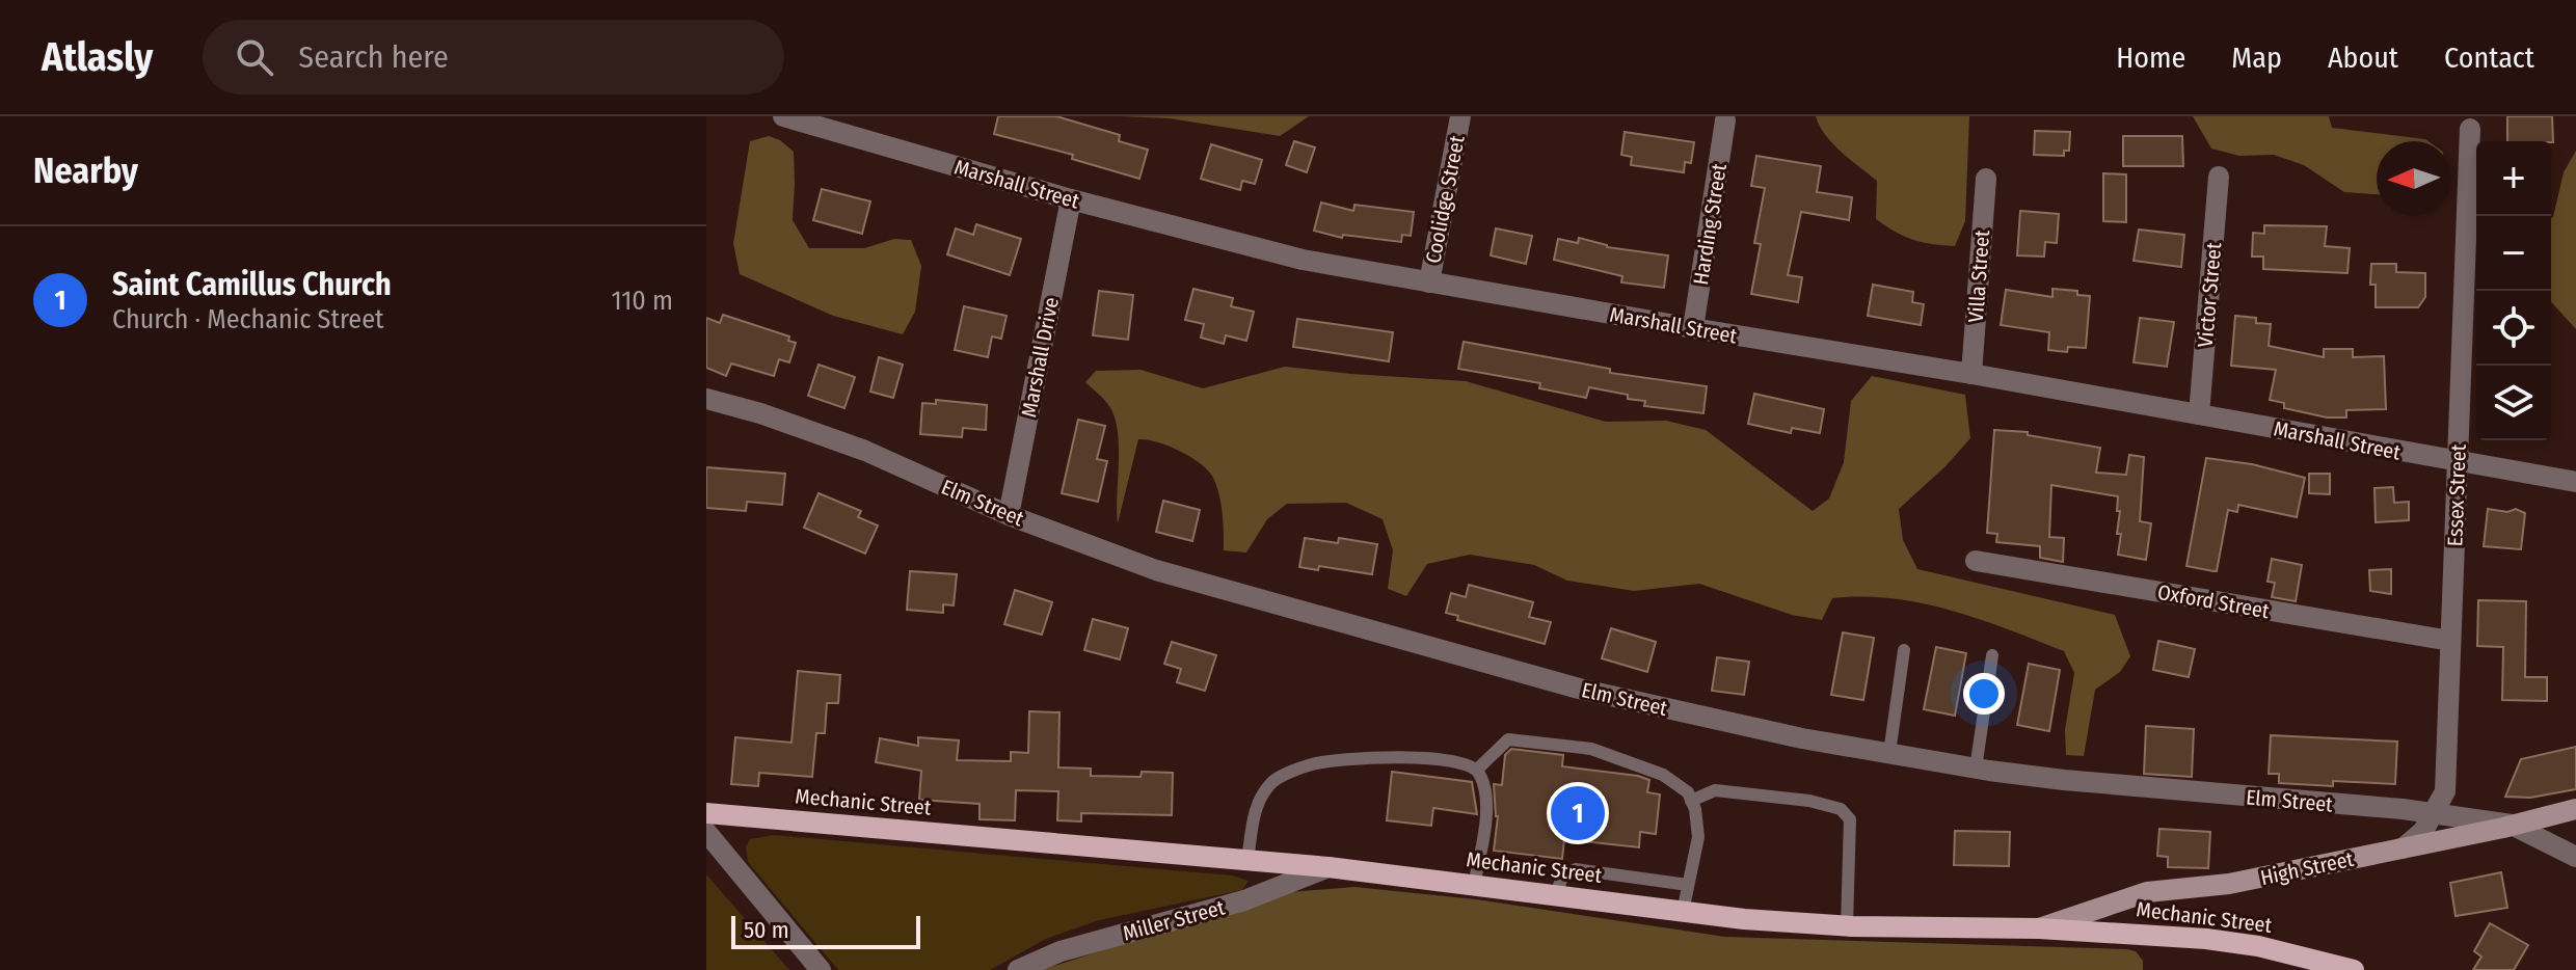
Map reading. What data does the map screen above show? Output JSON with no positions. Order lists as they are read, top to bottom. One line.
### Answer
{"streets":{"main road":["Mechanic Street","High Street"],"street":["Marshall Street","Coolidge Street","Harding Street","Villa Street","Victor Street","Marshall Drive","Essex Street","Elm Street","Oxford Street","Miller Street"]},"crossings":[["Marshall Street","Coolidge Street"],["Marshall Street","Harding Street"],["Marshall Street","Villa Street"],["Marshall Street","Victor Street"],["Marshall Street","Marshall Drive"],["Marshall Street","Essex Street"],["Marshall Drive","Elm Street"],["Essex Street","Elm Street"],["Essex Street","Oxford Street"],["Elm Street","High Street"],["Mechanic Street","High Street"],["Mechanic Street","Miller Street"]],"scale_bar":"50 m","north":"left","page":{"header":"Atlasly","search":"Search here","nav":["Home","Map","About","Contact"],"heading":"Nearby","map_buttons":["+","−"],"list":[{"mark":"1","name":"Saint Camillus Church","note":"Church · Mechanic Street","value":"110 m"}],"pins":"1","scale":"50 m"}}
